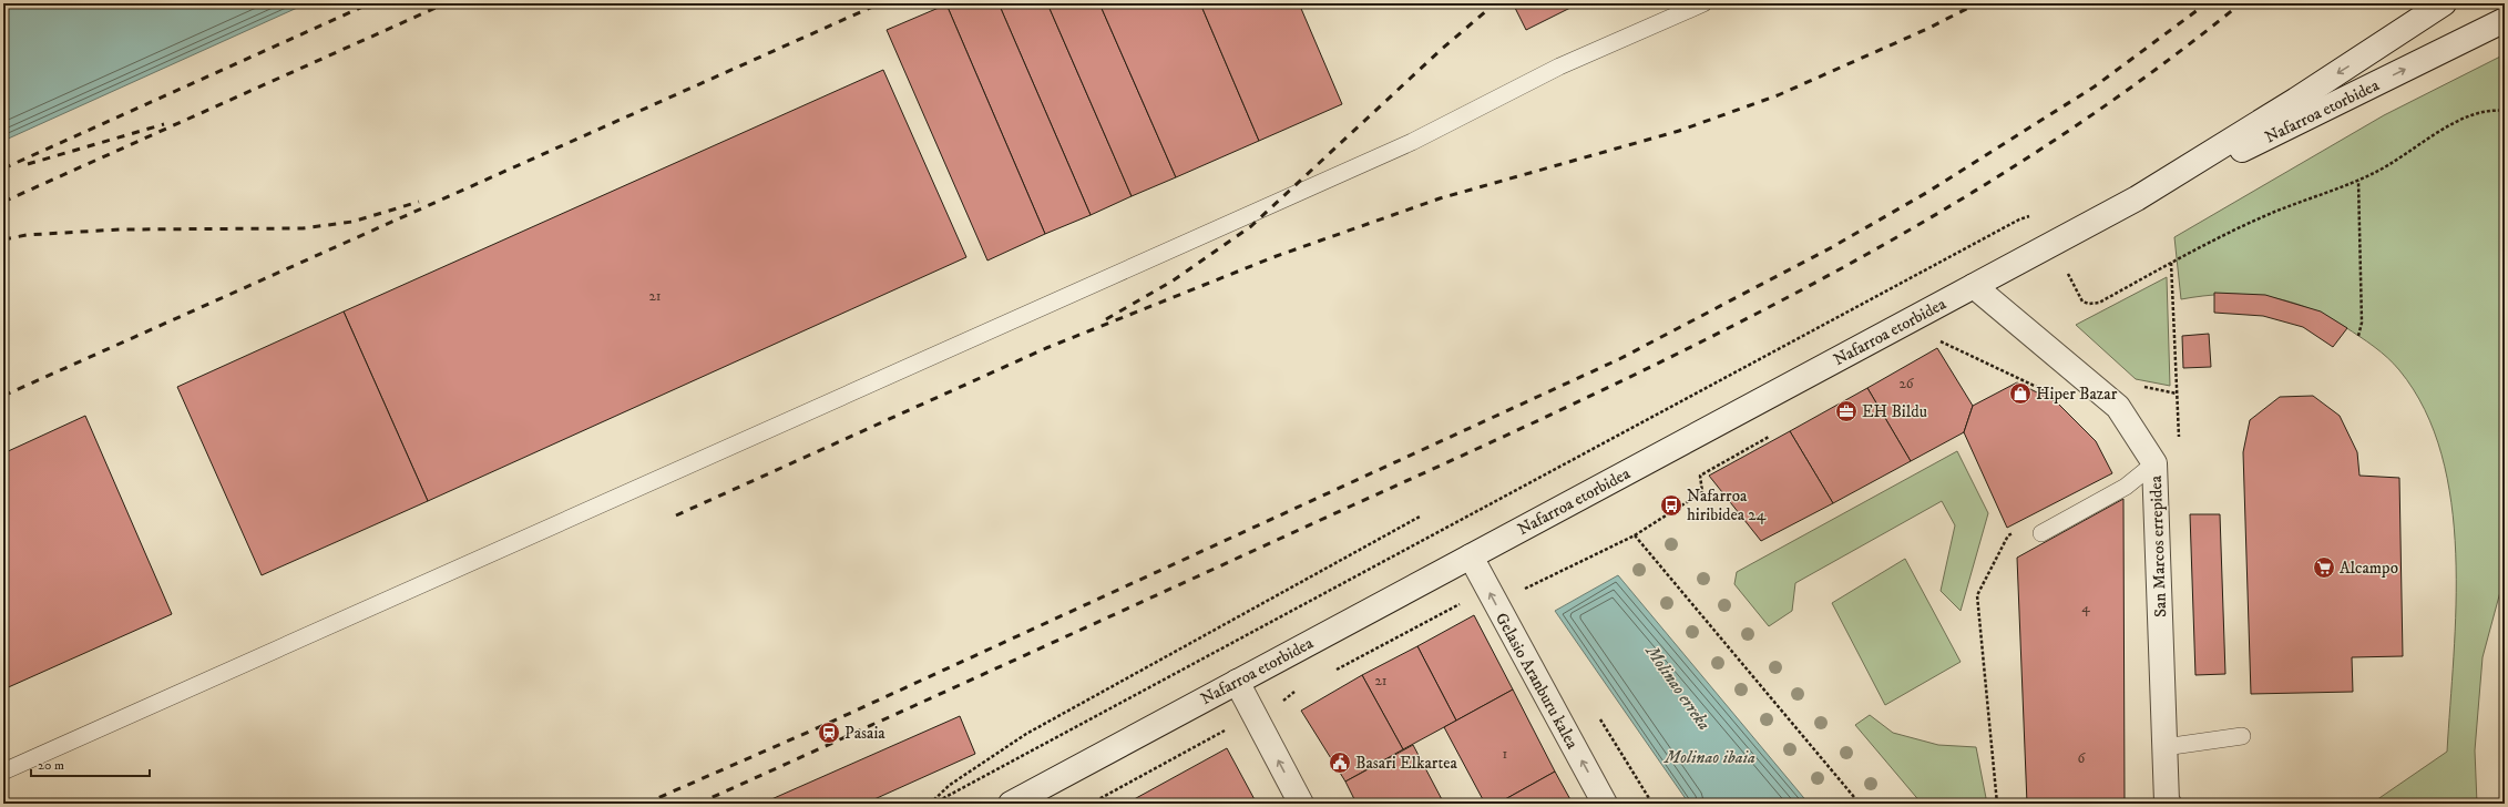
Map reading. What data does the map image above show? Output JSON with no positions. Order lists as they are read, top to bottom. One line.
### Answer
{"streets":{"main road":["Nafarroa etorbidea","San Marcos errepidea","Gelasio Aranburu kalea"]},"crossings":[["Nafarroa etorbidea","San Marcos errepidea"],["Nafarroa etorbidea","Gelasio Aranburu kalea"]],"one_way":["Gelasio Aranburu kalea"],"water":["Molinao erreka","Molinao ibaia"],"places":{"shop":["Hiper Bazar"],"office":["EH Bildu"],"bus stop":["Nafarroa hiribidea 24"],"supermarket":["Alcampo"],"station":["Pasaia"],"public building":["Basari Elkartea"]},"house_numbers":["21","26","4","21","1","6"],"scale_bar":"20 m"}
